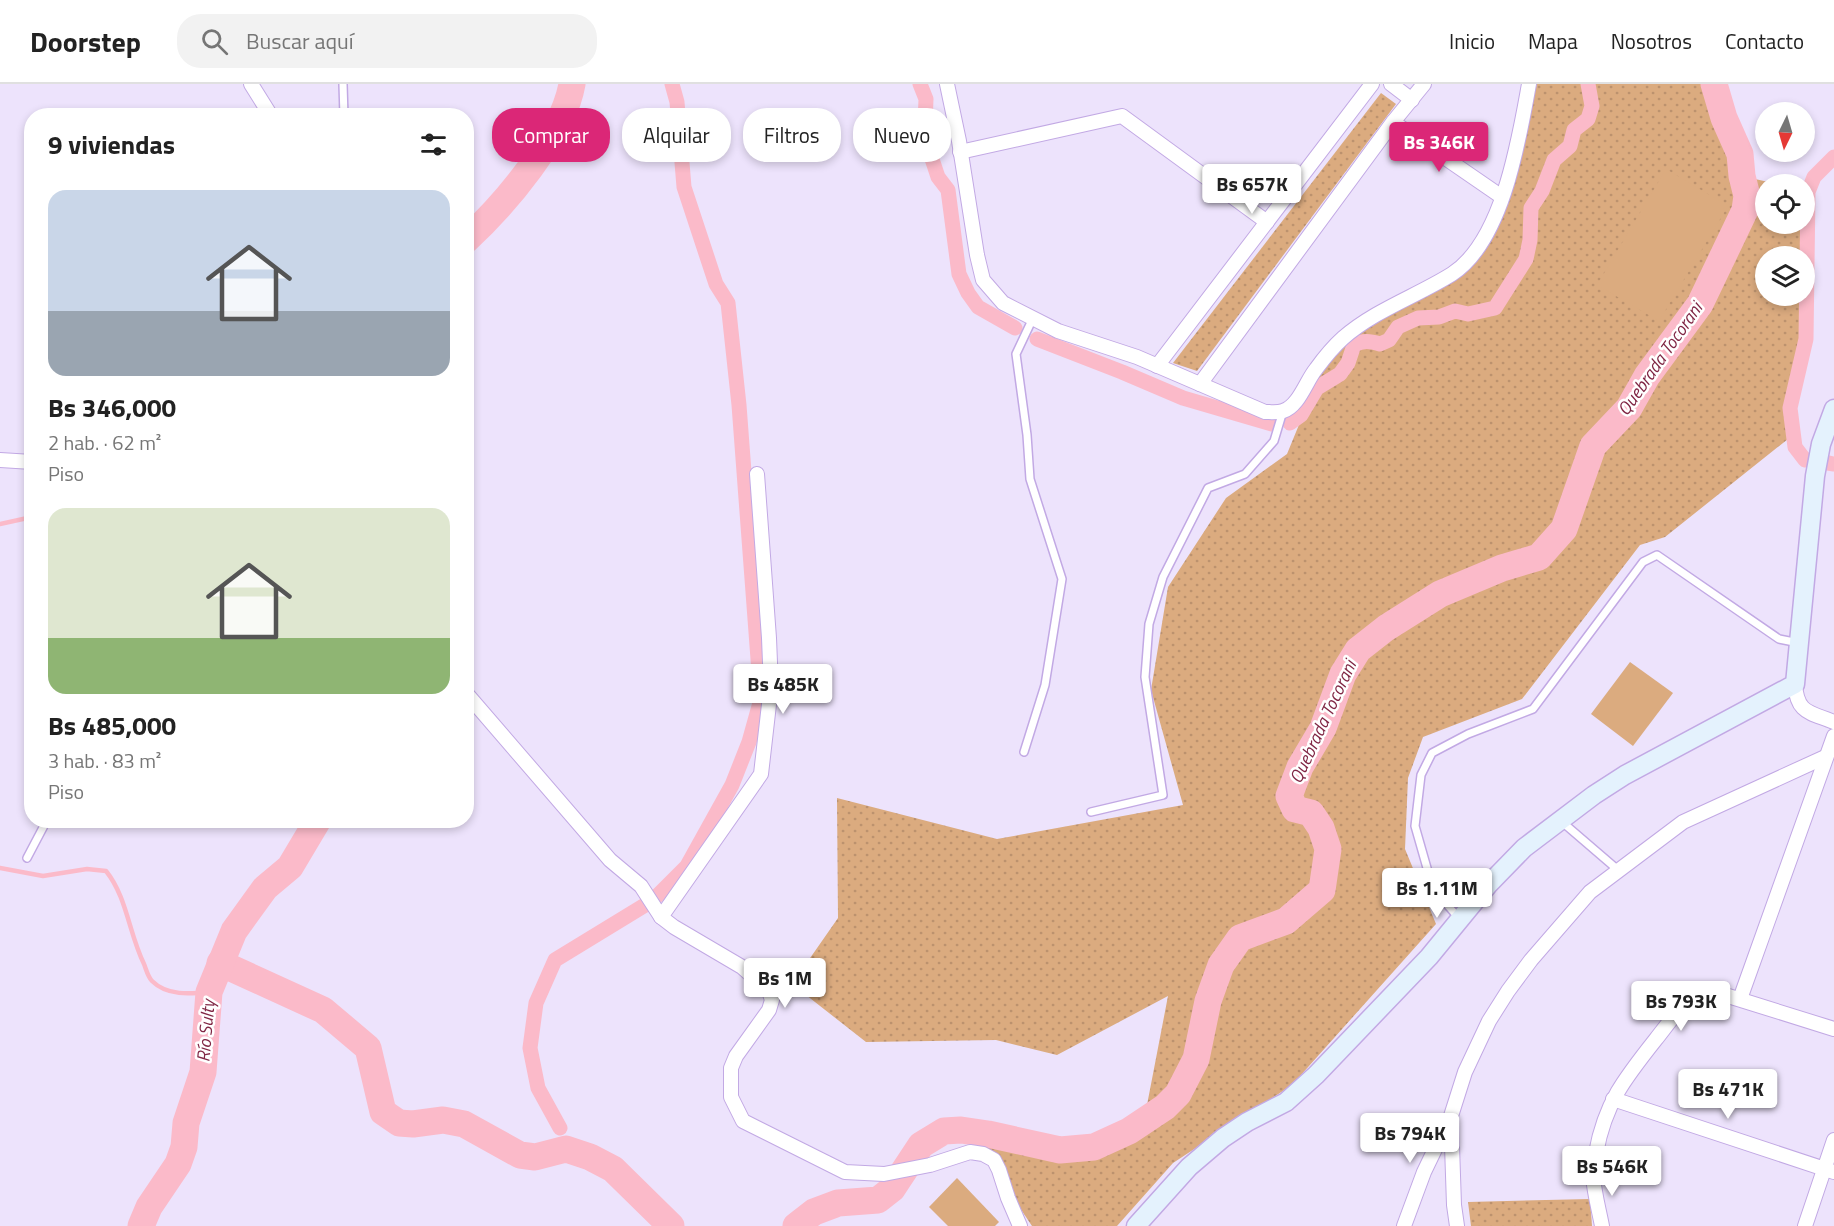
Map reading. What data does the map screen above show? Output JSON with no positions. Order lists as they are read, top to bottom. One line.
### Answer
{"water":["Quebrada Tocorani","Río Sulty"],"north":"bottom","page":{"header":"Doorstep","search":"Buscar aquí","nav":["Inicio","Mapa","Nosotros","Contacto"],"chip":["Comprar","Alquilar","Filtros","Nuevo"],"heading":"9 viviendas","price":["Bs 346K","Bs 657K","Bs 485K","Bs 1.11M","Bs 1M","Bs 793K","Bs 471K","Bs 794K","Bs 546K"],"list":[{"name":"Bs 346,000","note":"2 hab. · 62 m² · Piso"},{"name":"Bs 485,000","note":"3 hab. · 83 m² · Piso"}]}}
